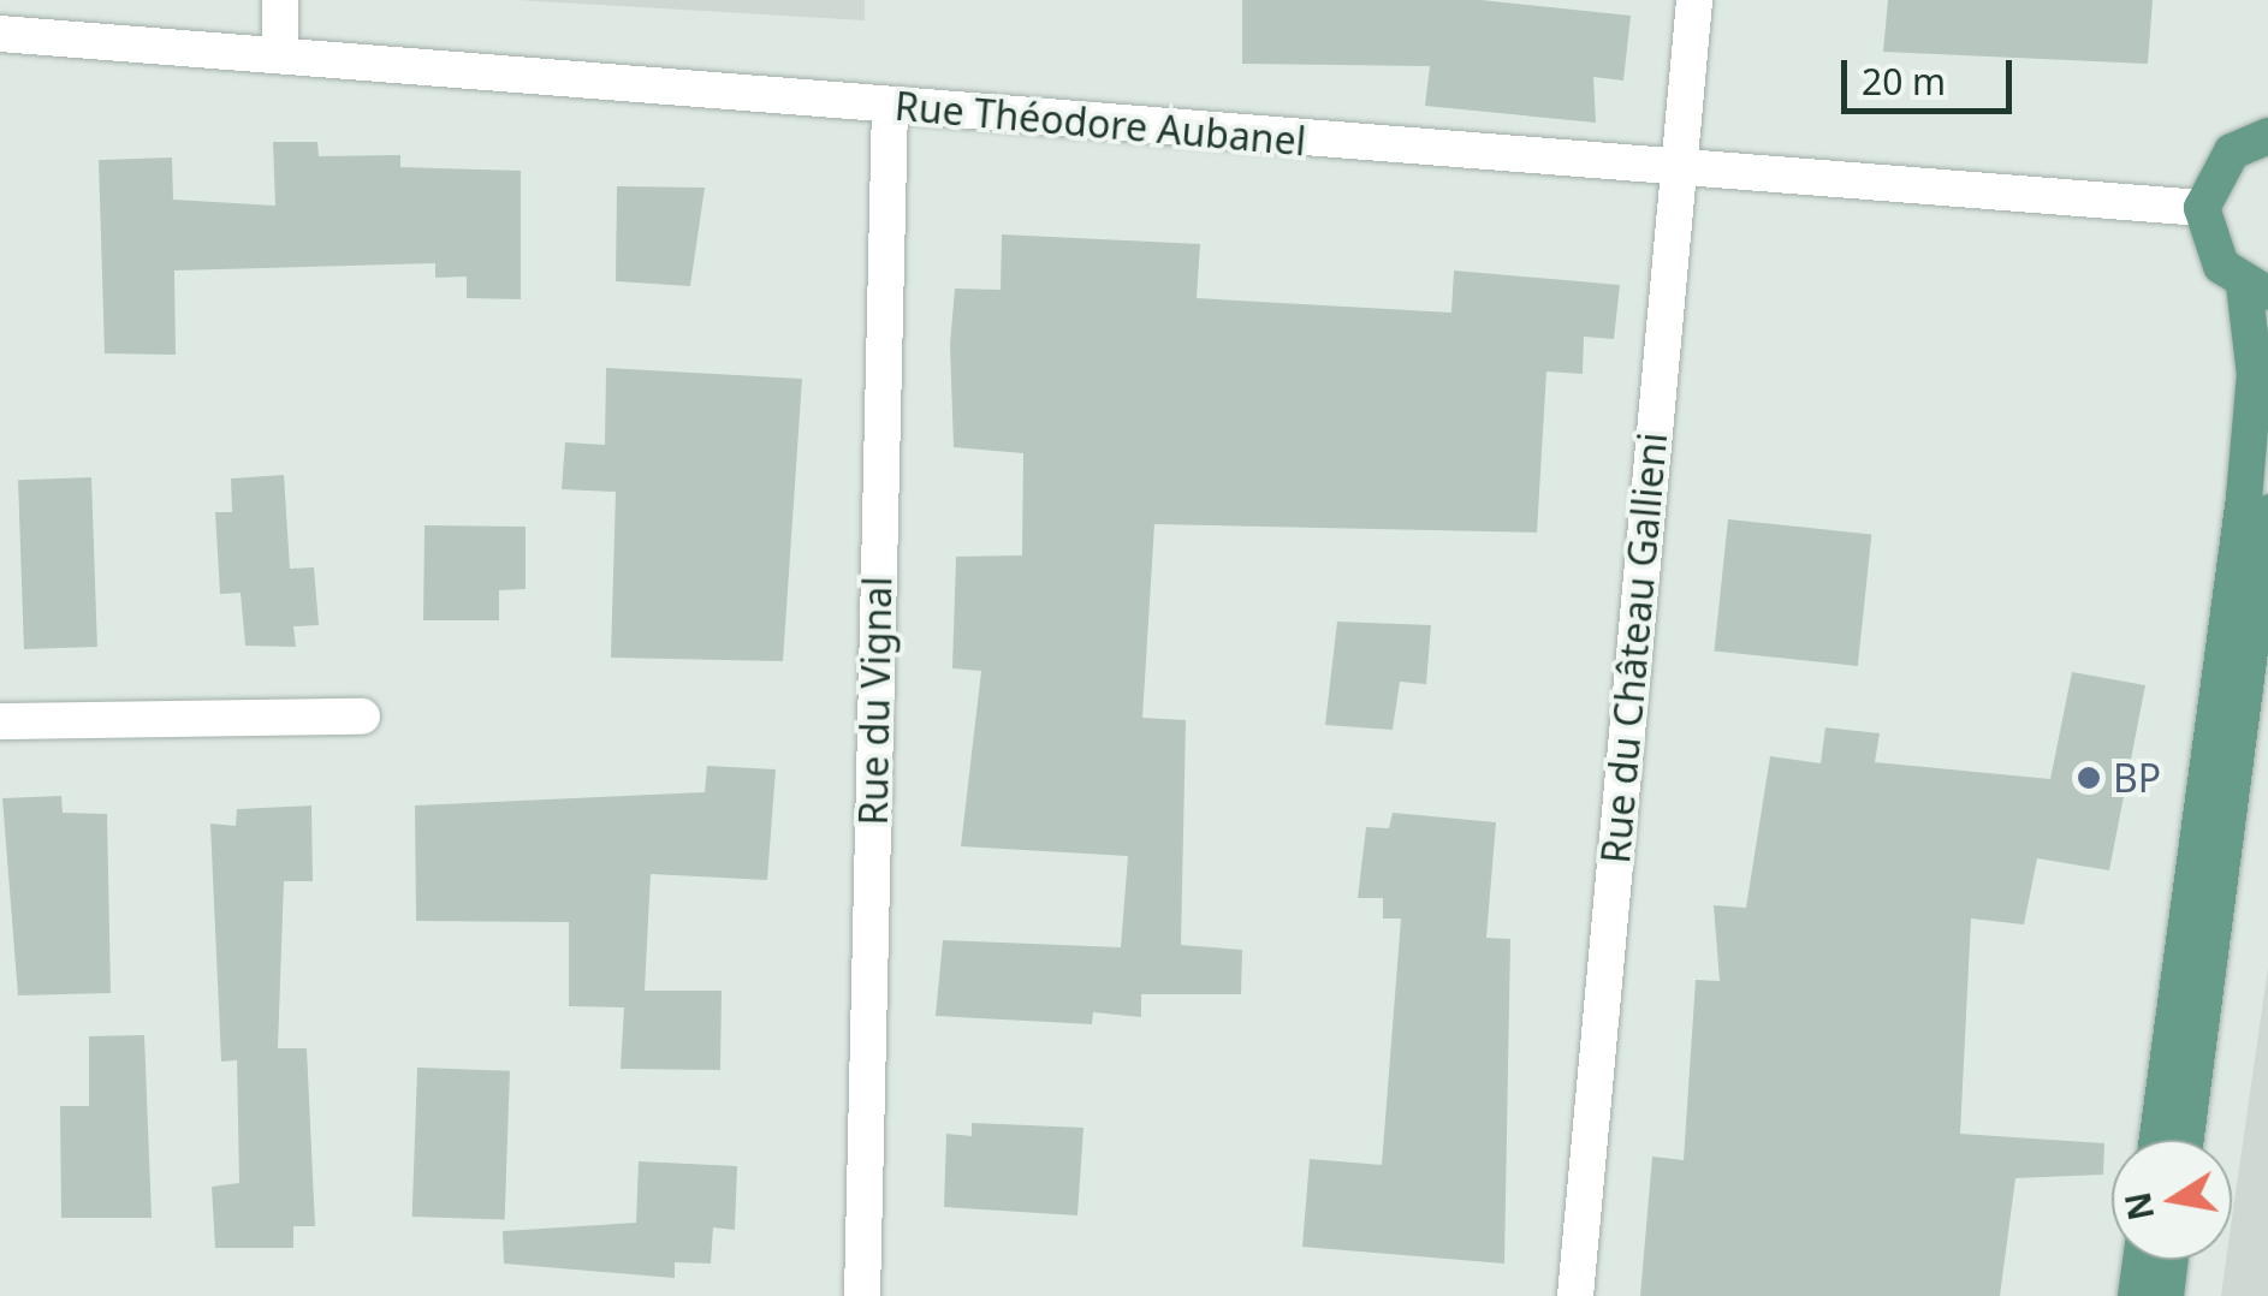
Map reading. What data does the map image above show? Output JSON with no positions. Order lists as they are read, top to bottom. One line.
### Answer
{"streets":{"street":["Rue Théodore Aubanel","Rue du Château Gallieni","Rue du Vignal"]},"crossings":[["Rue Théodore Aubanel","Rue du Château Gallieni"],["Rue Théodore Aubanel","Rue du Vignal"]],"places":["BP"],"scale_bar":"20 m","north":"left"}
